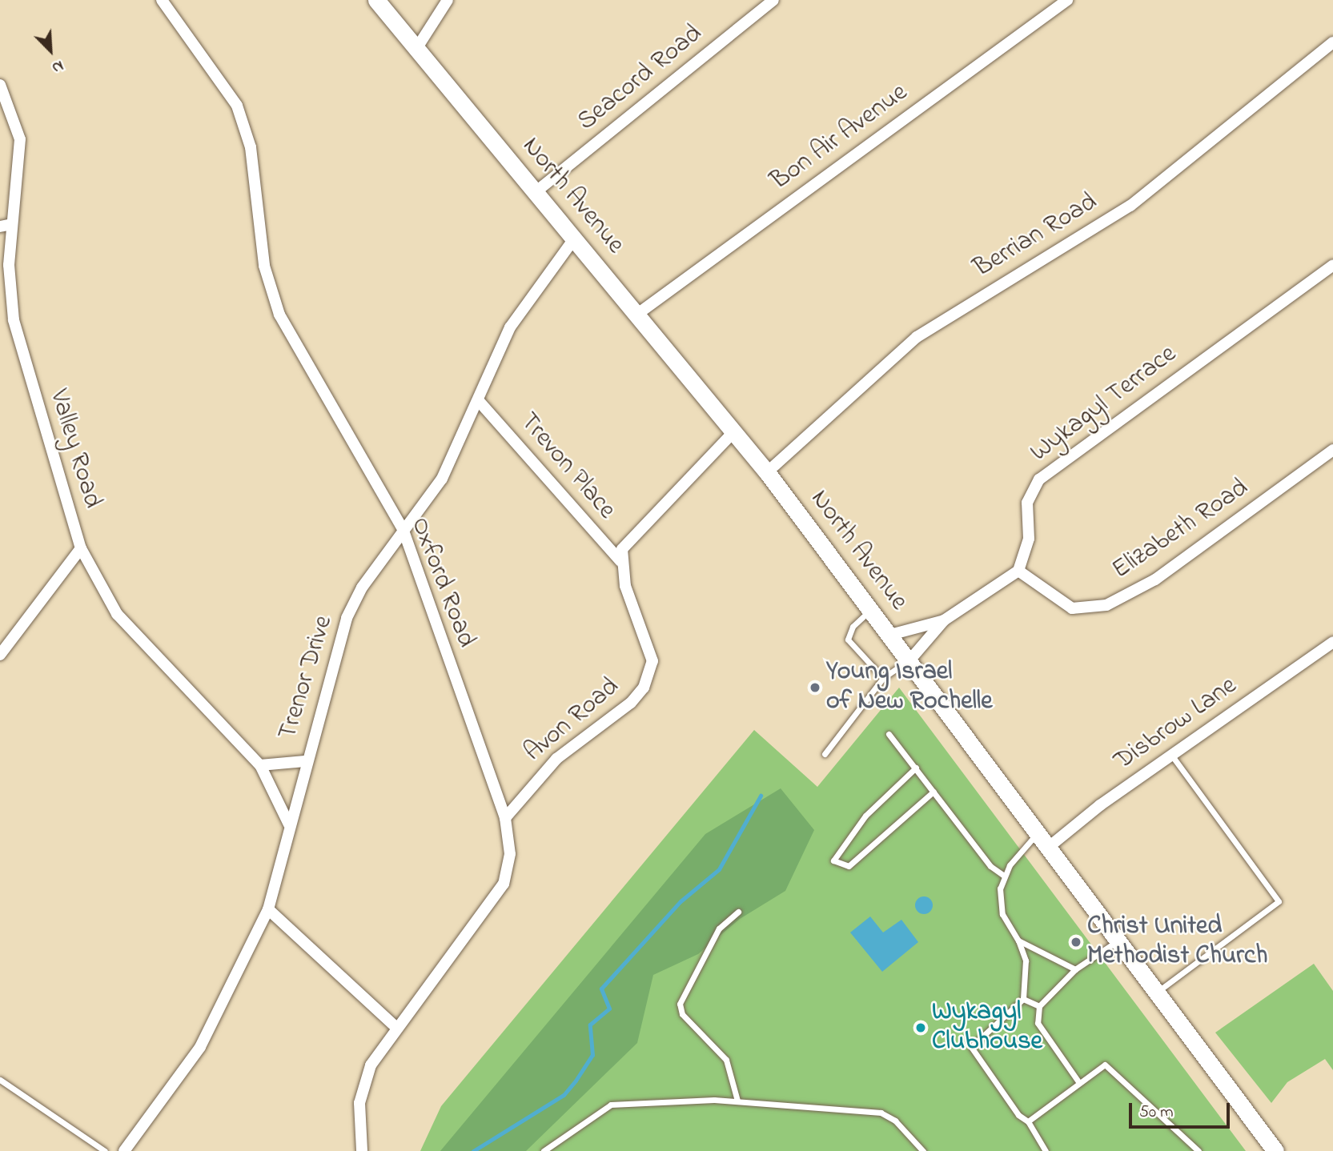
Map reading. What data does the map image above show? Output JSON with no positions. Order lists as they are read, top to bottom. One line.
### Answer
{"streets":{"main road":["North Avenue"],"street":["Seacord Road","Bon Air Avenue","Berrian Road","Wykagyl Terrace","Valley Road","Trevon Place","Elizabeth Road","Oxford Road","Trenor Drive","Avon Road","Disbrow Lane"]},"crossings":[["Seacord Road","North Avenue"],["Bon Air Avenue","North Avenue"],["North Avenue","Berrian Road"],["North Avenue","Trenor Drive"],["North Avenue","Disbrow Lane"],["Wykagyl Terrace","Elizabeth Road"],["Valley Road","Trenor Drive"],["Trevon Place","Trenor Drive"],["Trevon Place","Avon Road"],["Oxford Road","Trenor Drive"],["Oxford Road","Avon Road"]],"places":["Young Israel of New Rochelle","Christ United Methodist Church","Wykagyl Clubhouse"],"scale_bar":"50 m","north":"bottom right"}
